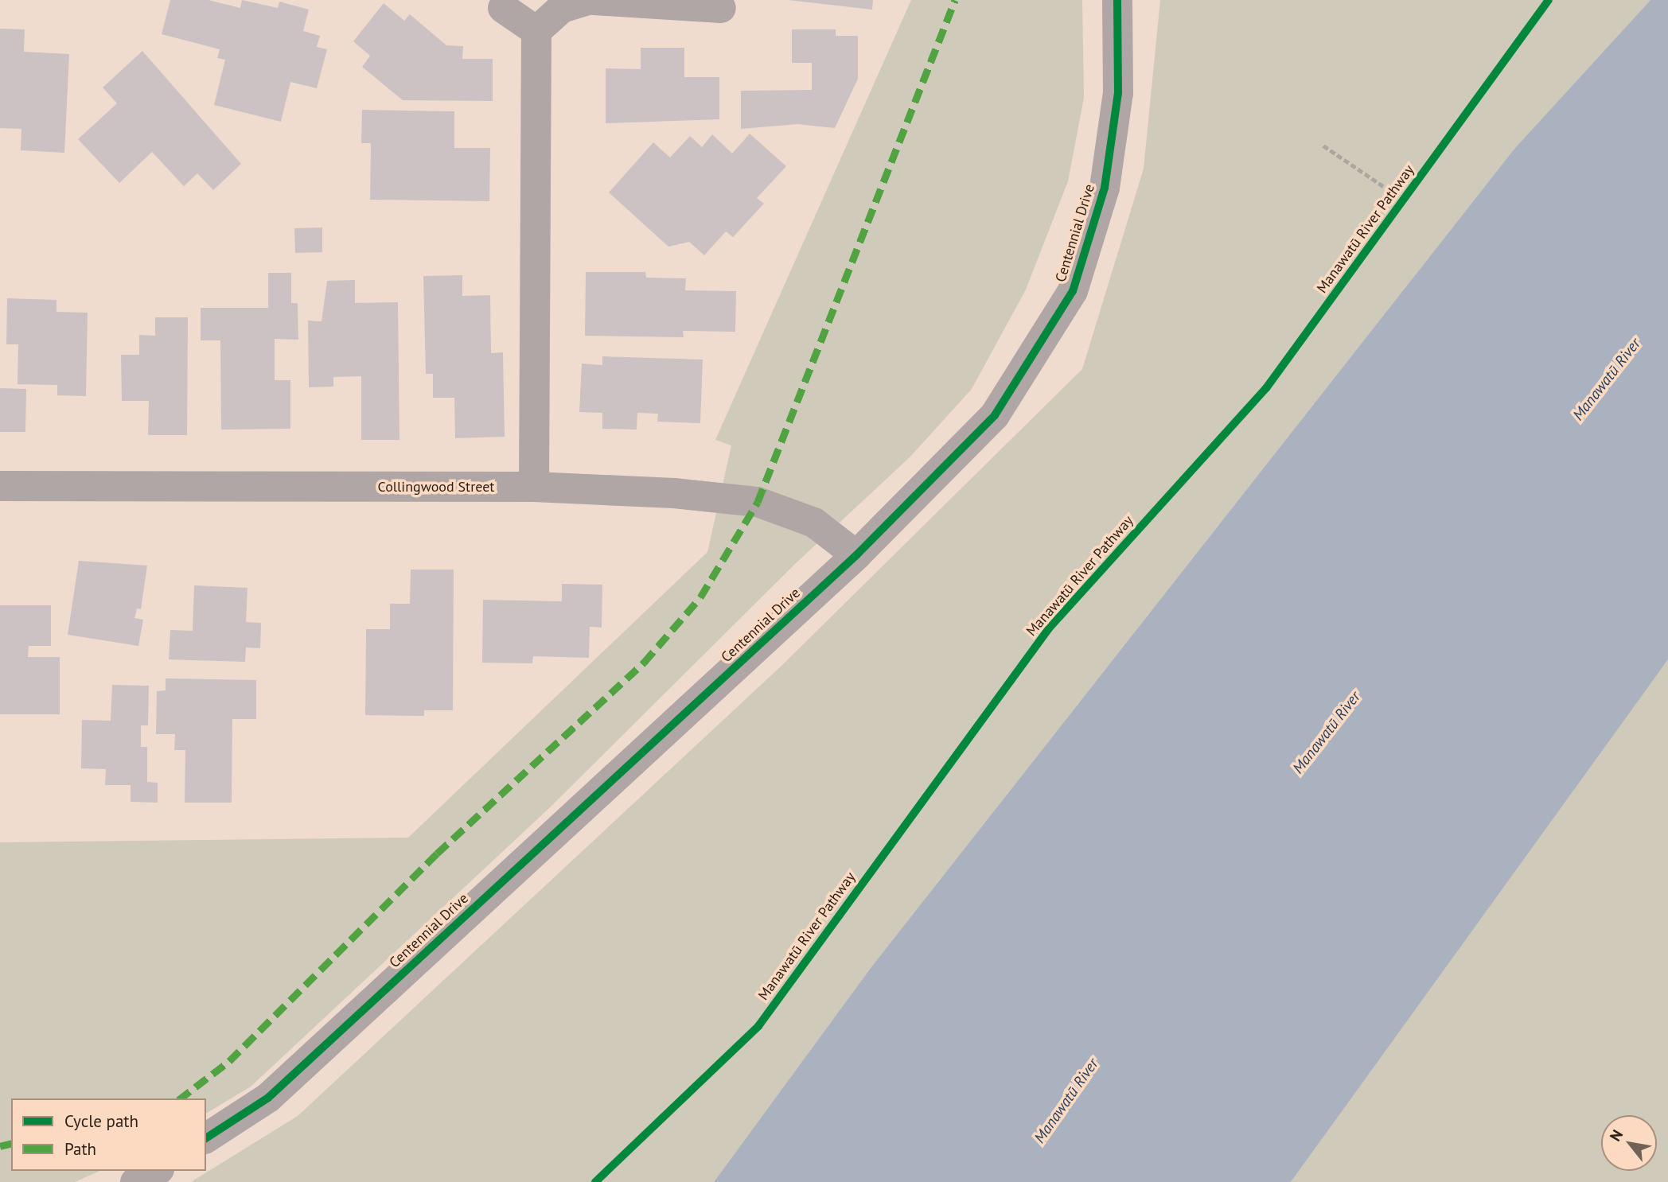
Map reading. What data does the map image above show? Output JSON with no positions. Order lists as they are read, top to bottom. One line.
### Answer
{"streets":{"street":["Centennial Drive","Collingwood Street"],"cycle path":["Manawatū River Pathway"]},"crossings":[["Centennial Drive","Collingwood Street"]],"water":["Manawatū River"],"legend":["Cycle path","Path"],"north":"top left"}
